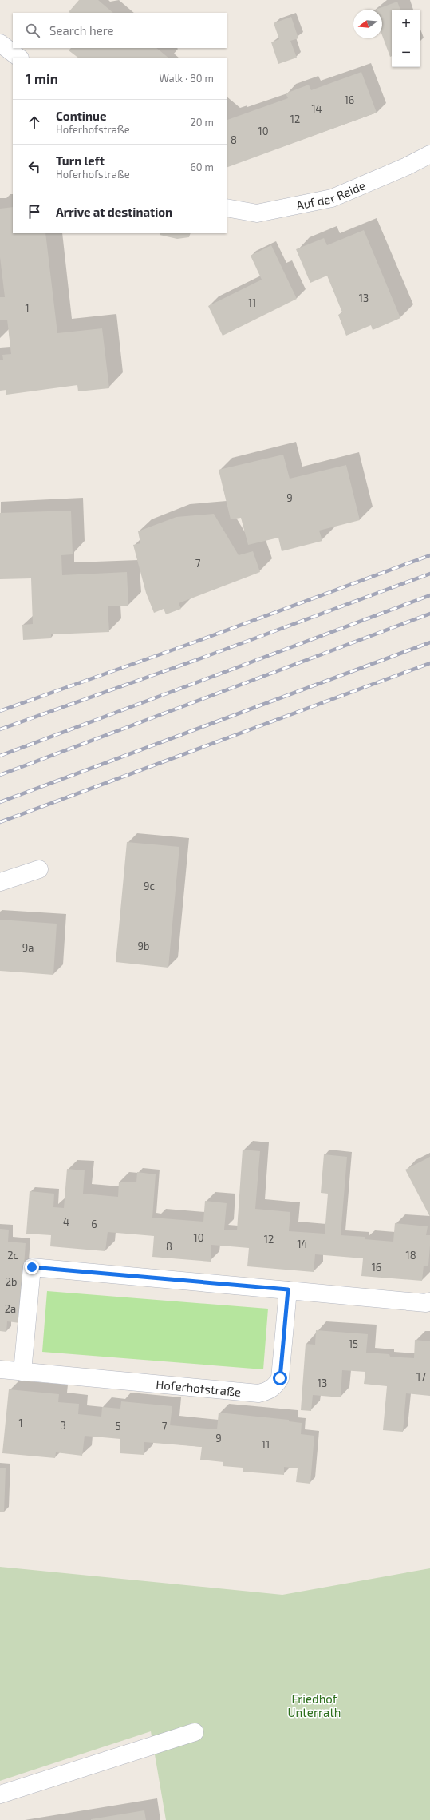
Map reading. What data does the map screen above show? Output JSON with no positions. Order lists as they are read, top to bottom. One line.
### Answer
{"streets":{"street":["Auf der Reide","Hoferhofstraße"]},"parks":["Friedhof Unterrath"],"house_numbers":["16","14","12","10","8","13","11","1","9","7","9c","9b","9a","4","6","10","12","14","8","2c","18","16","2b","2a","15","17","13","1","3","5","7","9","11"],"north":"left","page":{"map_buttons":["+","−"],"search":"Search here","heading":["1 min","Walk · 80 m"],"list":[["Continue","Hoferhofstraße","20 m"],["Turn left","Hoferhofstraße","60 m"],"Arrive at destination"]}}
